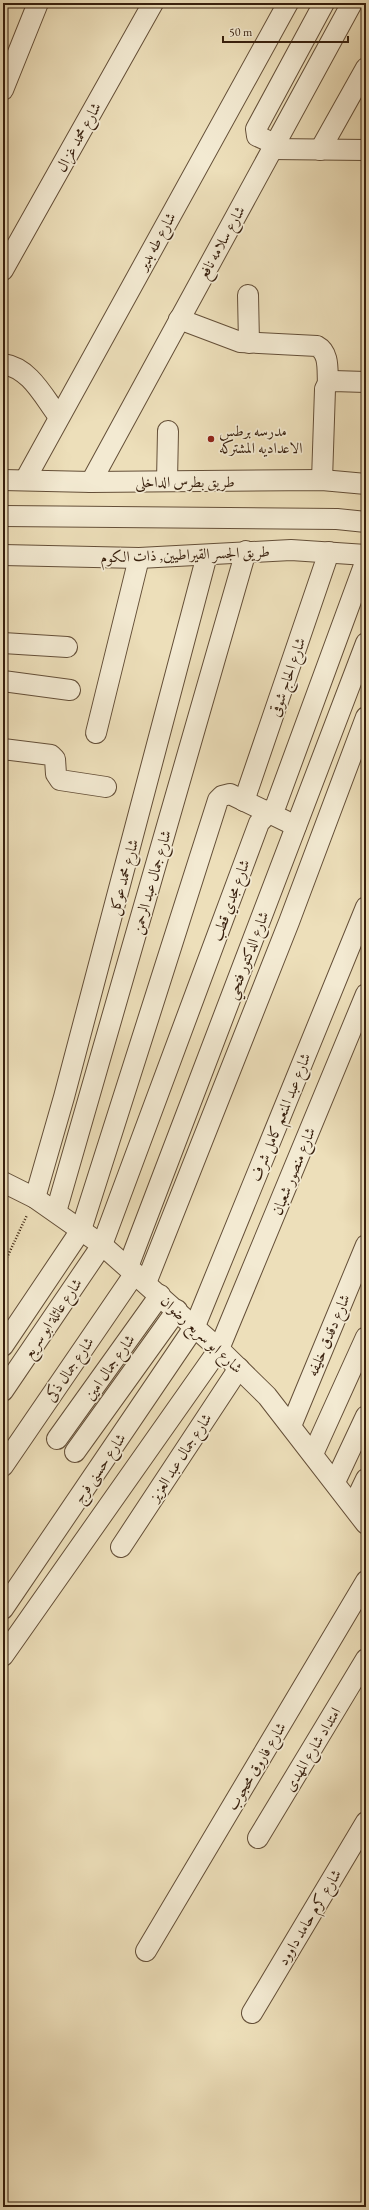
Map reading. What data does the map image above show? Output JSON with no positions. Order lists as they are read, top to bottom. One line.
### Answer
{"streets":{"street":["شارع محمد غزال","شارع طه بدير","شارع سلامه نافع","طريق بطرس الداخلى","طريق الجسر القيراطيين, ذات الكوم","شارع الحاج شوقى","شارع محمد عوكل","شارع جمال عبد الرحمن","شارع مجدي قطب","شارع الدكتور فتحي","شارع عبد المنعم كامل شرف","شارع منصور شعبان","شارع عائلة ابو سريع","شارع ابو سريع رضوان","شارع دقدق خليفه","شارع جمال امين","شارع جمال ذكى","شارع جمال عبد العزيز","شارع حسنى فرج","امتداد شارع المهدى","شارع فاروق محجوب","شارع كرم حامد داوود"]},"crossings":[["شارع طه بدير","طريق بطرس الداخلى"],["شارع سلامه نافع","طريق بطرس الداخلى"],["طريق الجسر القيراطيين, ذات الكوم","شارع الحاج شوقى"],["طريق الجسر القيراطيين, ذات الكوم","شارع محمد عوكل"],["طريق الجسر القيراطيين, ذات الكوم","شارع جمال عبد الرحمن"],["شارع محمد عوكل","شارع ابو سريع رضوان"],["شارع جمال عبد الرحمن","شارع ابو سريع رضوان"],["شارع مجدي قطب","شارع عائلة ابو سريع"],["شارع مجدي قطب","شارع ابو سريع رضوان"],["شارع الدكتور فتحي","شارع ابو سريع رضوان"],["شارع الدكتور فتحي","شارع جمال امين"],["شارع الدكتور فتحي","شارع جمال ذكى"],["شارع عبد المنعم كامل شرف","شارع ابو سريع رضوان"],["شارع عبد المنعم كامل شرف","شارع حسنى فرج"],["شارع منصور شعبان","شارع ابو سريع رضوان"],["شارع عائلة ابو سريع","شارع ابو سريع رضوان"],["شارع ابو سريع رضوان","شارع دقدق خليفه"],["شارع ابو سريع رضوان","شارع جمال امين"],["شارع ابو سريع رضوان","شارع جمال ذكى"],["شارع ابو سريع رضوان","شارع جمال عبد العزيز"],["شارع ابو سريع رضوان","شارع حسنى فرج"],["شارع جمال امين","شارع جمال ذكى"]],"places":["مدرسه برطس الاعداديه المشتركه"],"scale_bar":"50 m"}
